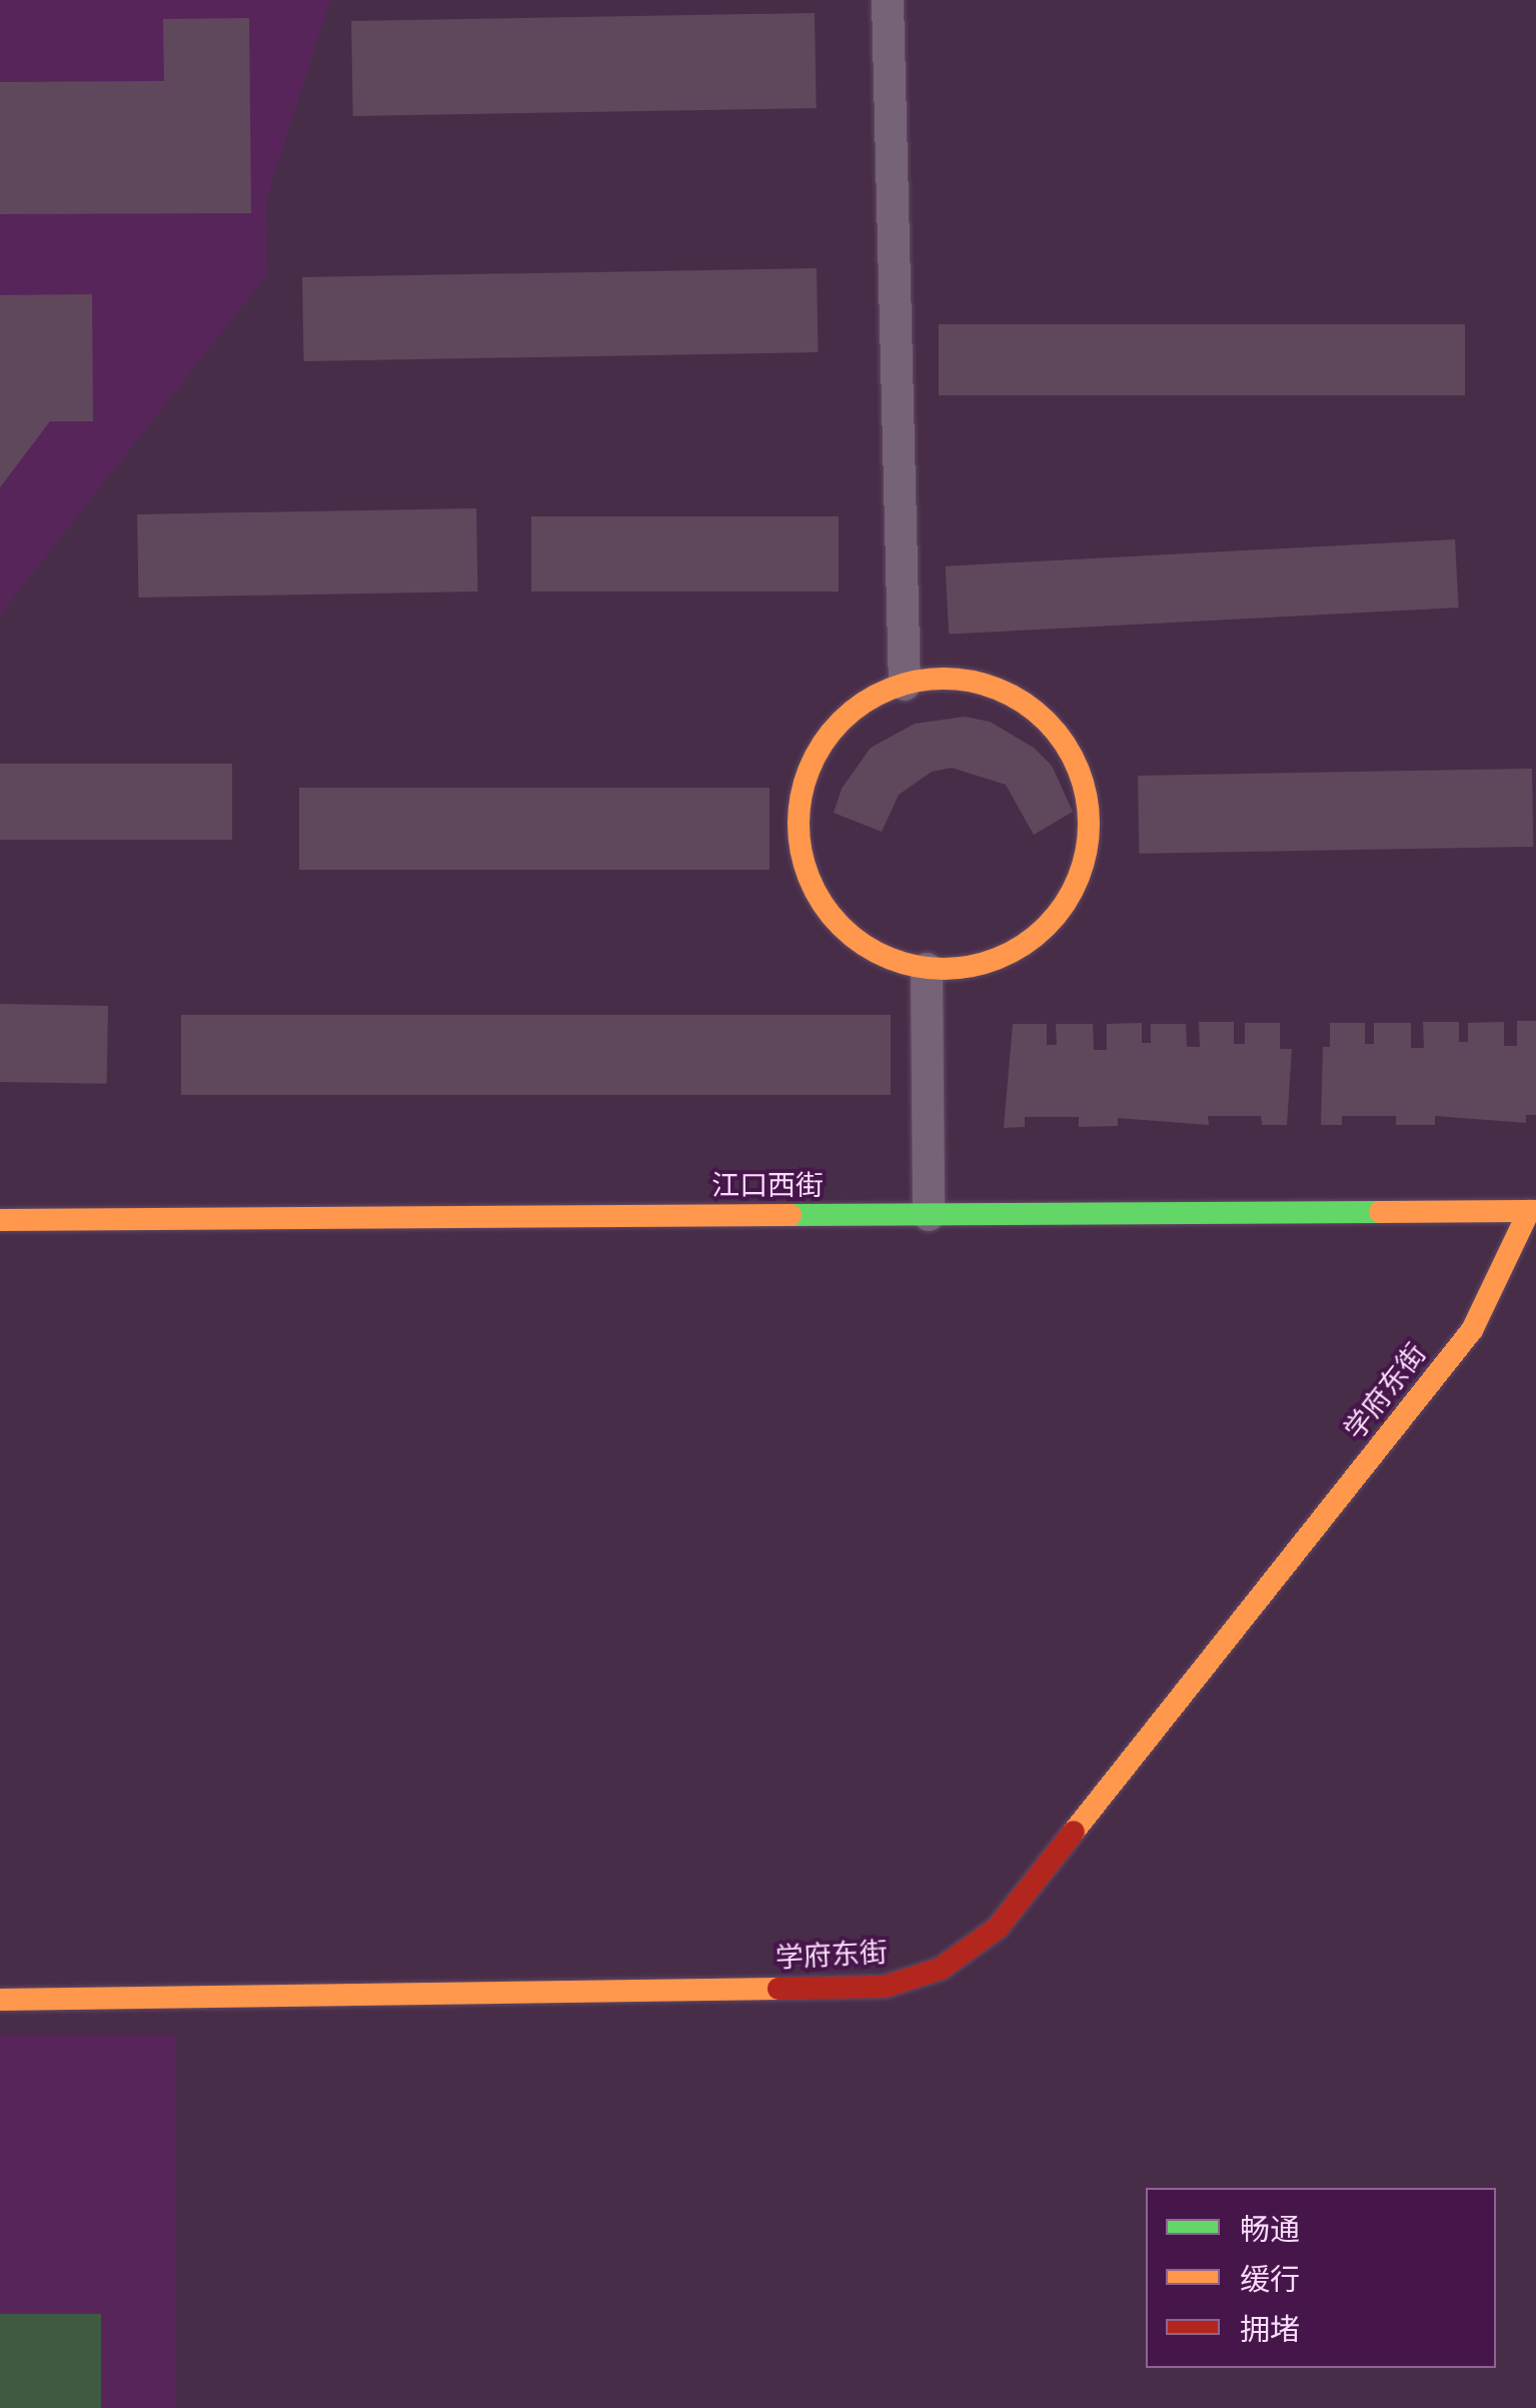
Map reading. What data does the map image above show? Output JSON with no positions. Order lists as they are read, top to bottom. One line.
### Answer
{"streets":{"street":["江口西街","学府东街"]},"crossings":[["江口西街","学府东街"]],"legend":["畅通","缓行","拥堵"]}
